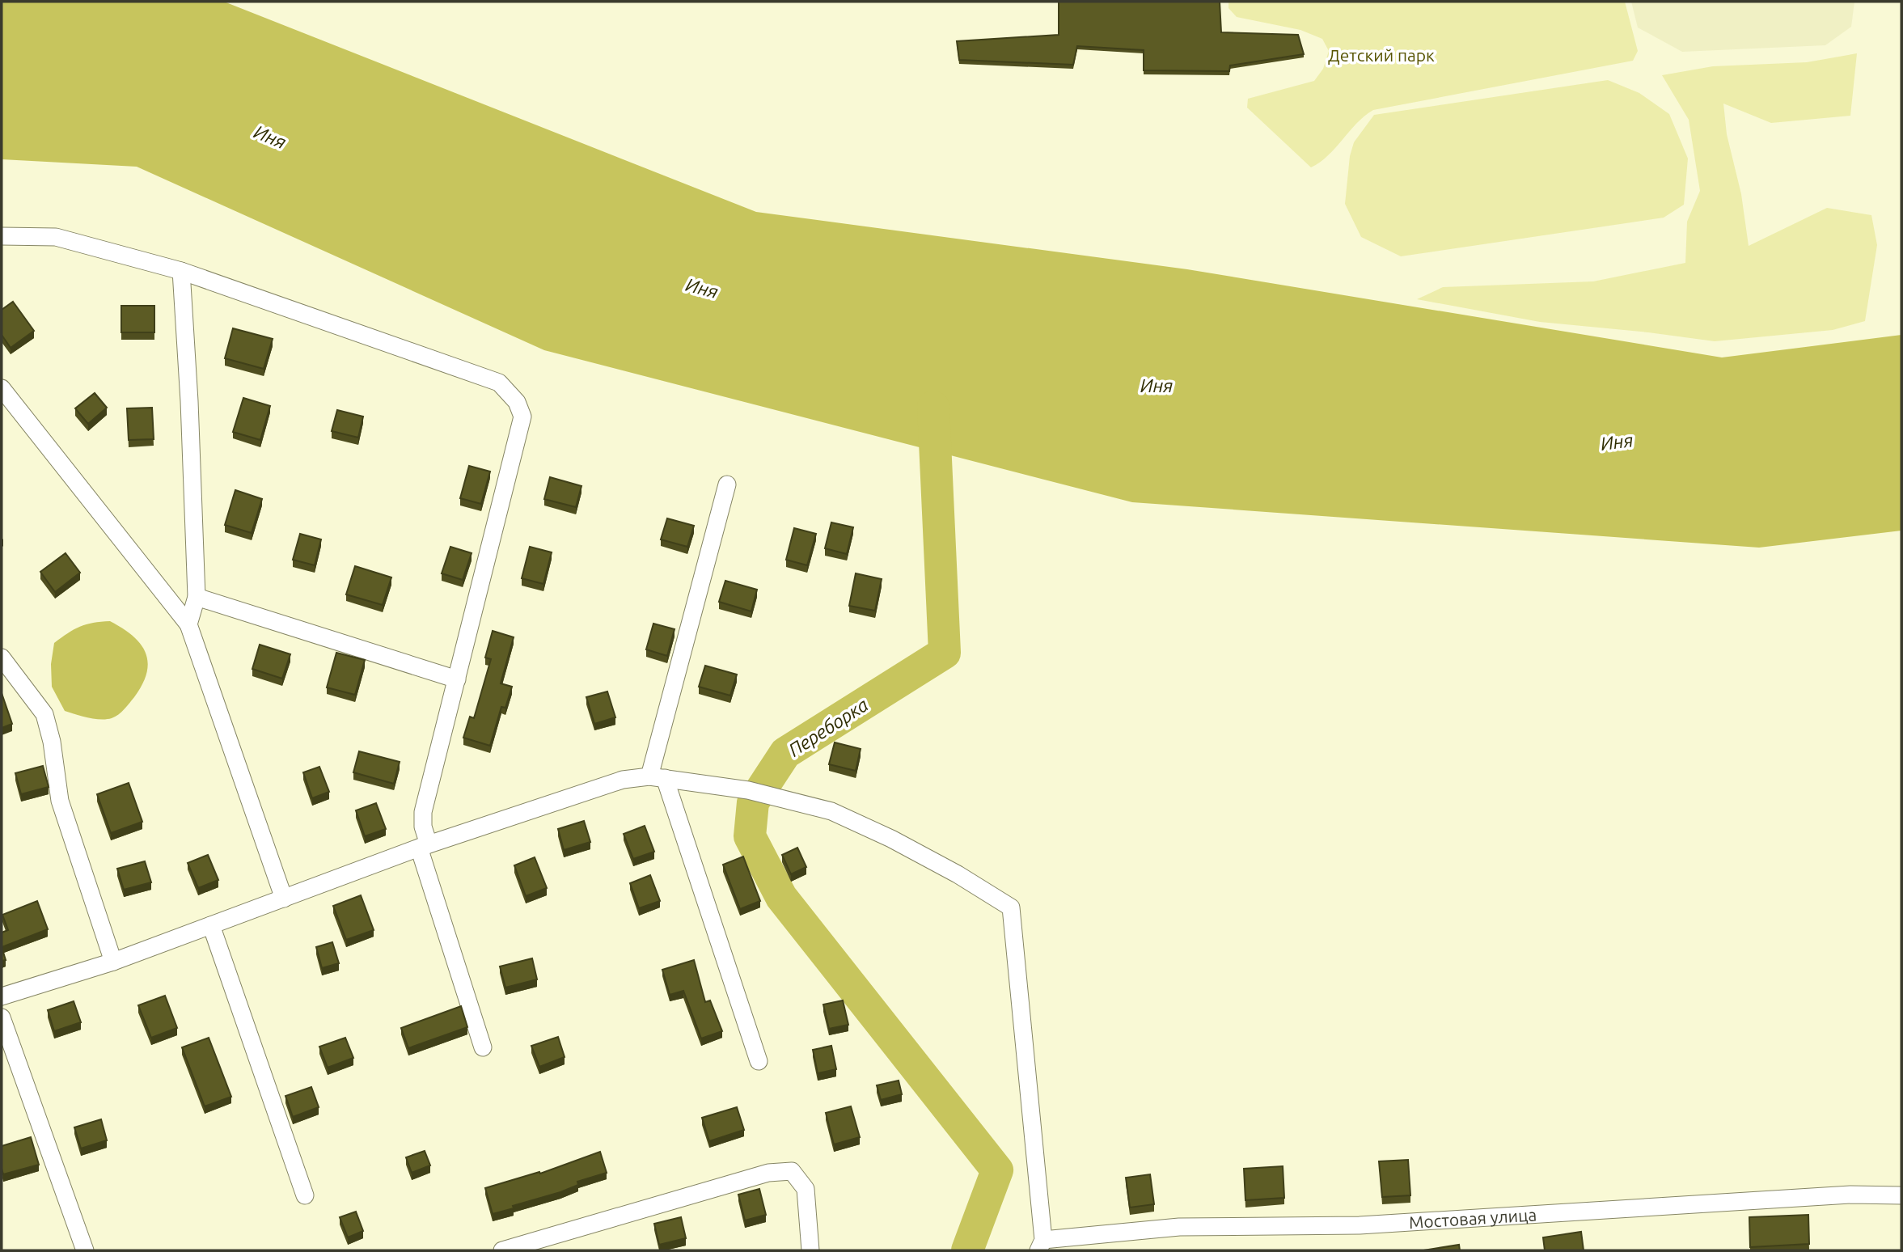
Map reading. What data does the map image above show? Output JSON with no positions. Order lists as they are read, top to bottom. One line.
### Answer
{"streets":{"street":["Мостовая улица"]},"water":["Иня","Переборка"],"parks":["Детский парк"]}
